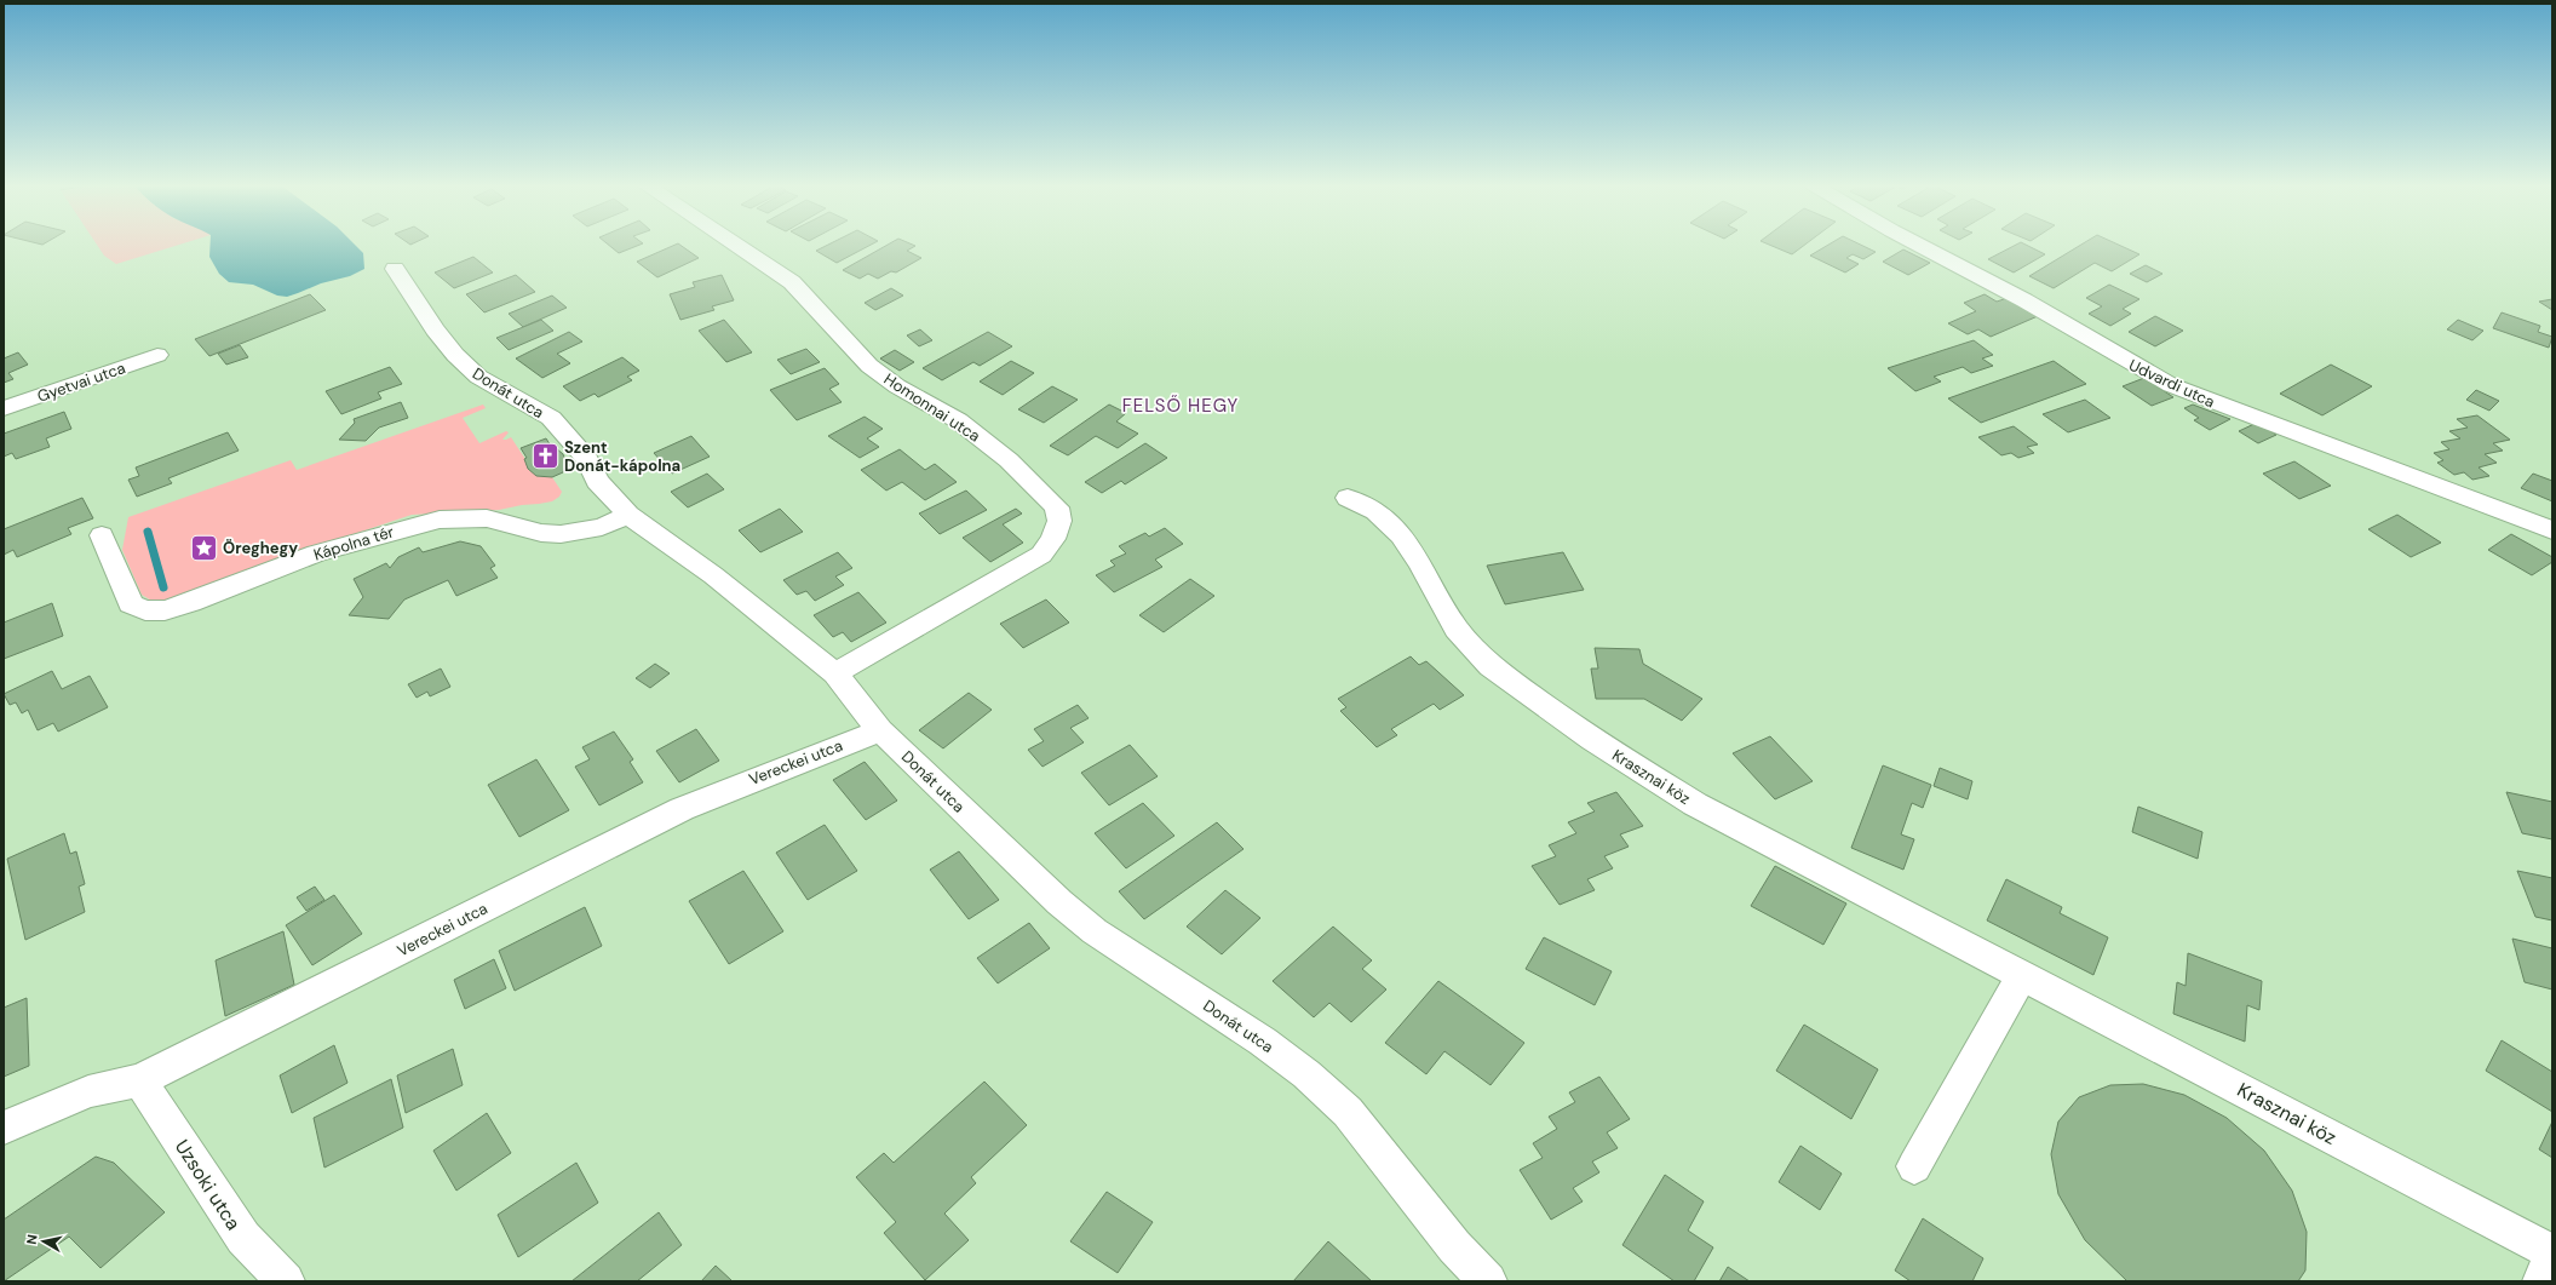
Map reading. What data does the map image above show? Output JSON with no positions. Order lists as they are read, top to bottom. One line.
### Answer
{"streets":{"street":["Gyetvai utca","Udvardi utca","Donát utca","Homonnai utca","Kápolna tér","Vereckei utca","Krasznai köz","Uzsoki utca"]},"crossings":[["Donát utca","Homonnai utca"],["Donát utca","Kápolna tér"],["Donát utca","Vereckei utca"],["Vereckei utca","Uzsoki utca"]],"districts":["FELSŐ HEGY"],"places":{"church":["Szent Donát-kápolna"],"place":["Öreghegy"]},"north":"left"}
